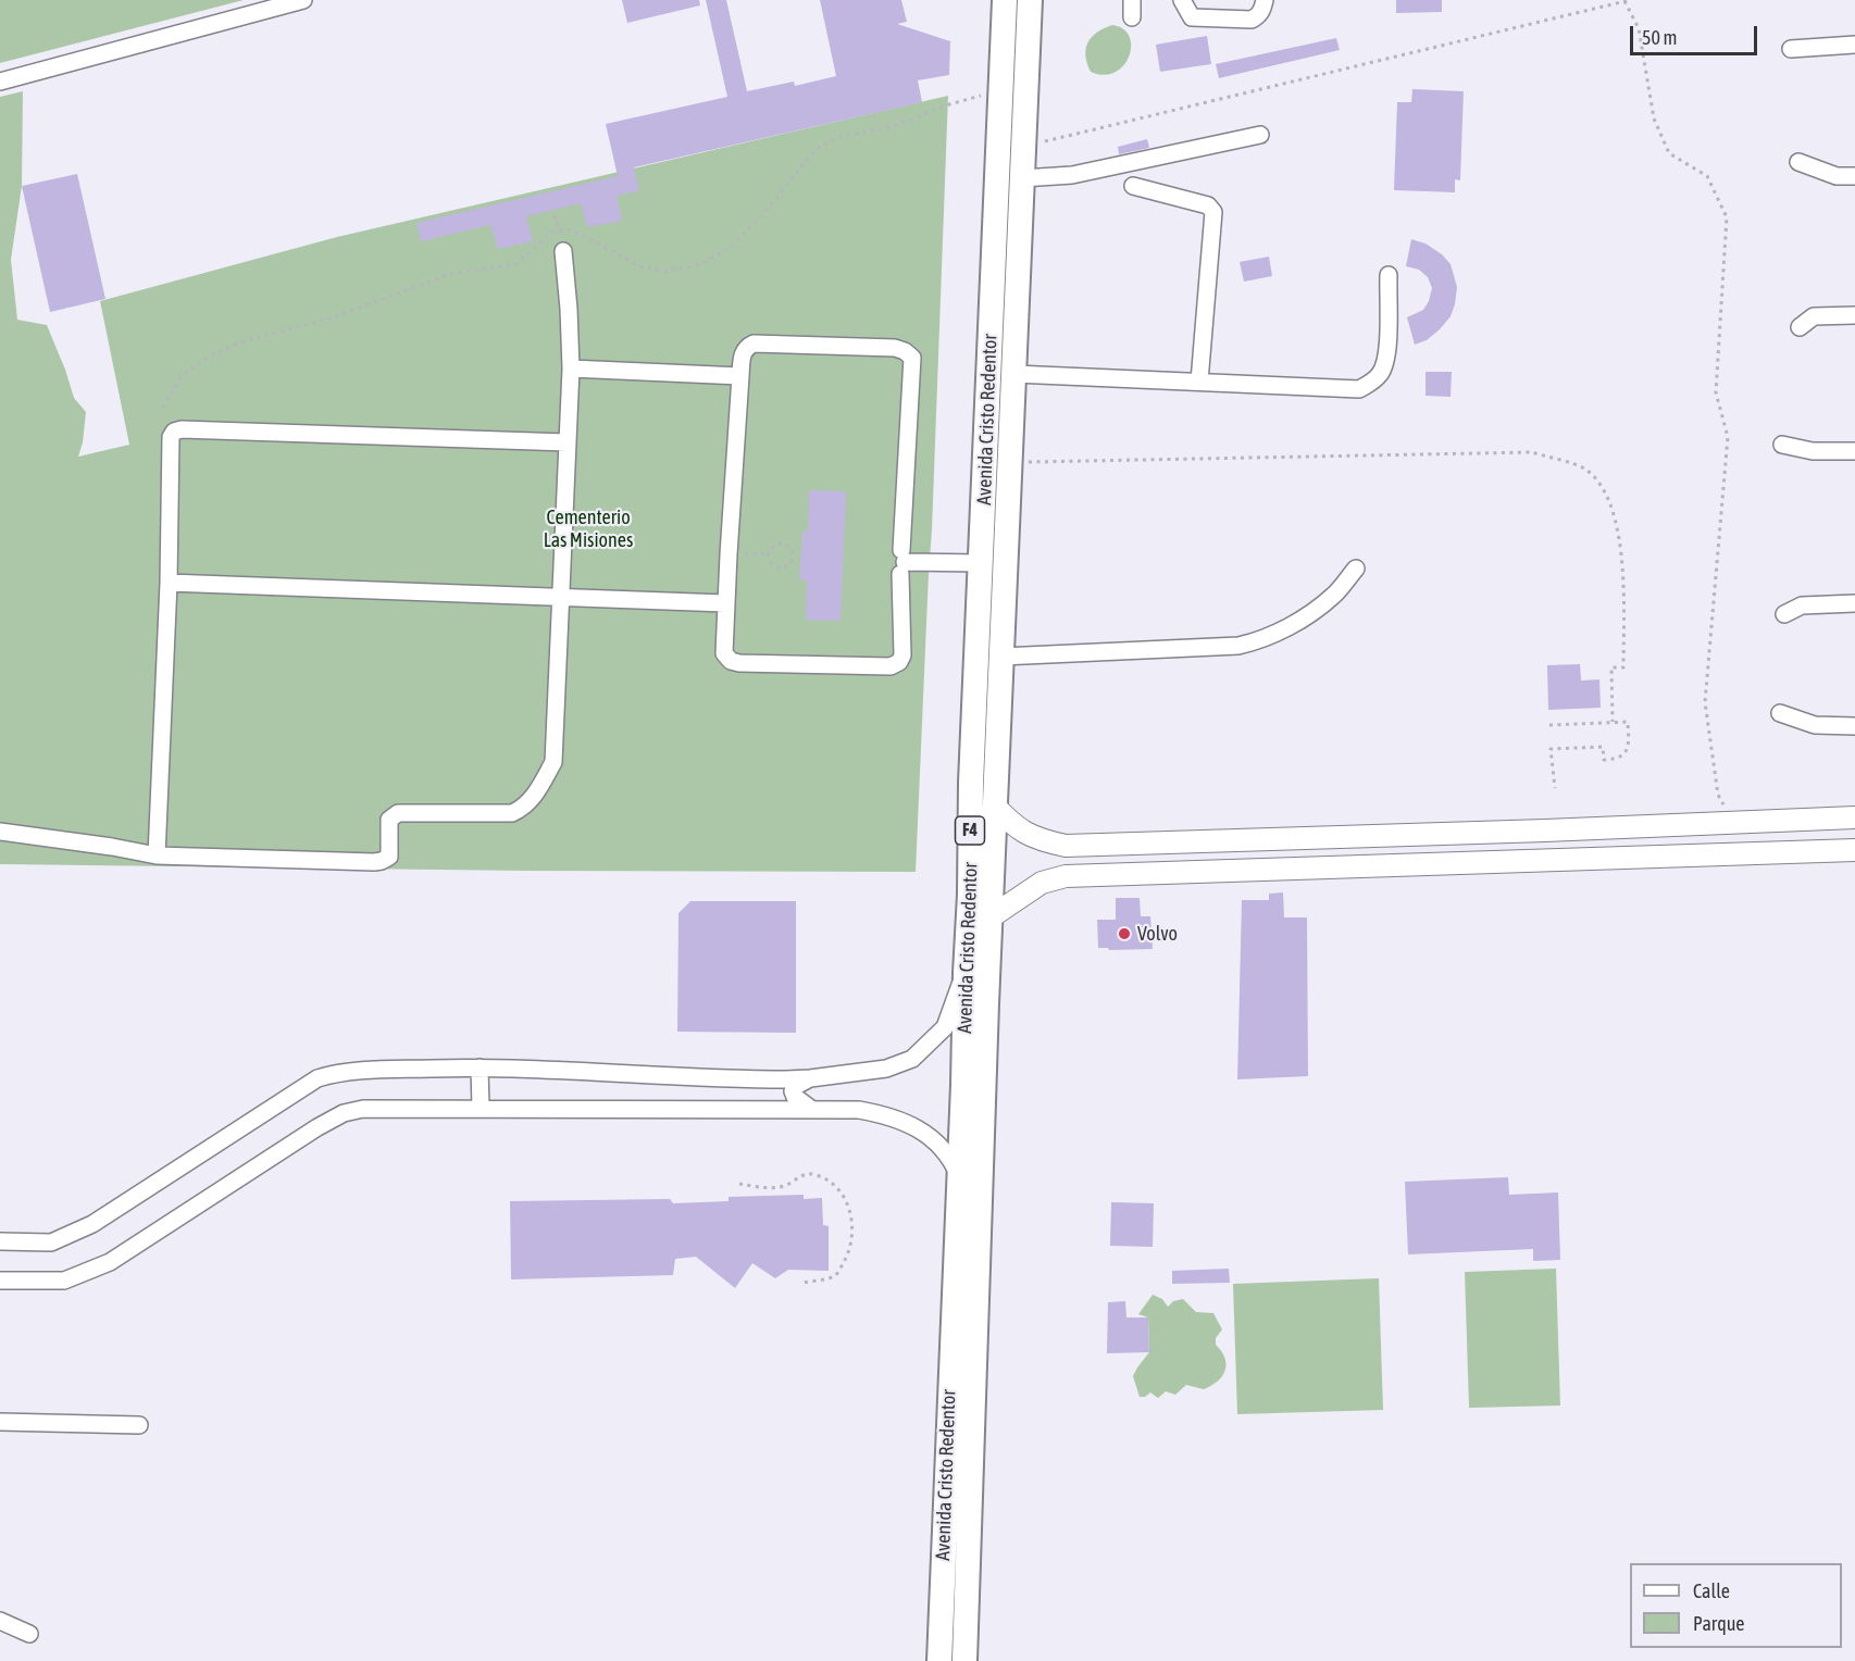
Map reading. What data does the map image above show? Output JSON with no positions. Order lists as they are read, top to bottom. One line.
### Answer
{"streets":{"highway":["Avenida Cristo Redentor","F4"]},"parks":["Cementerio Las Misiones"],"places":["Volvo"],"legend":["Calle","Parque"],"scale_bar":"50 m"}
